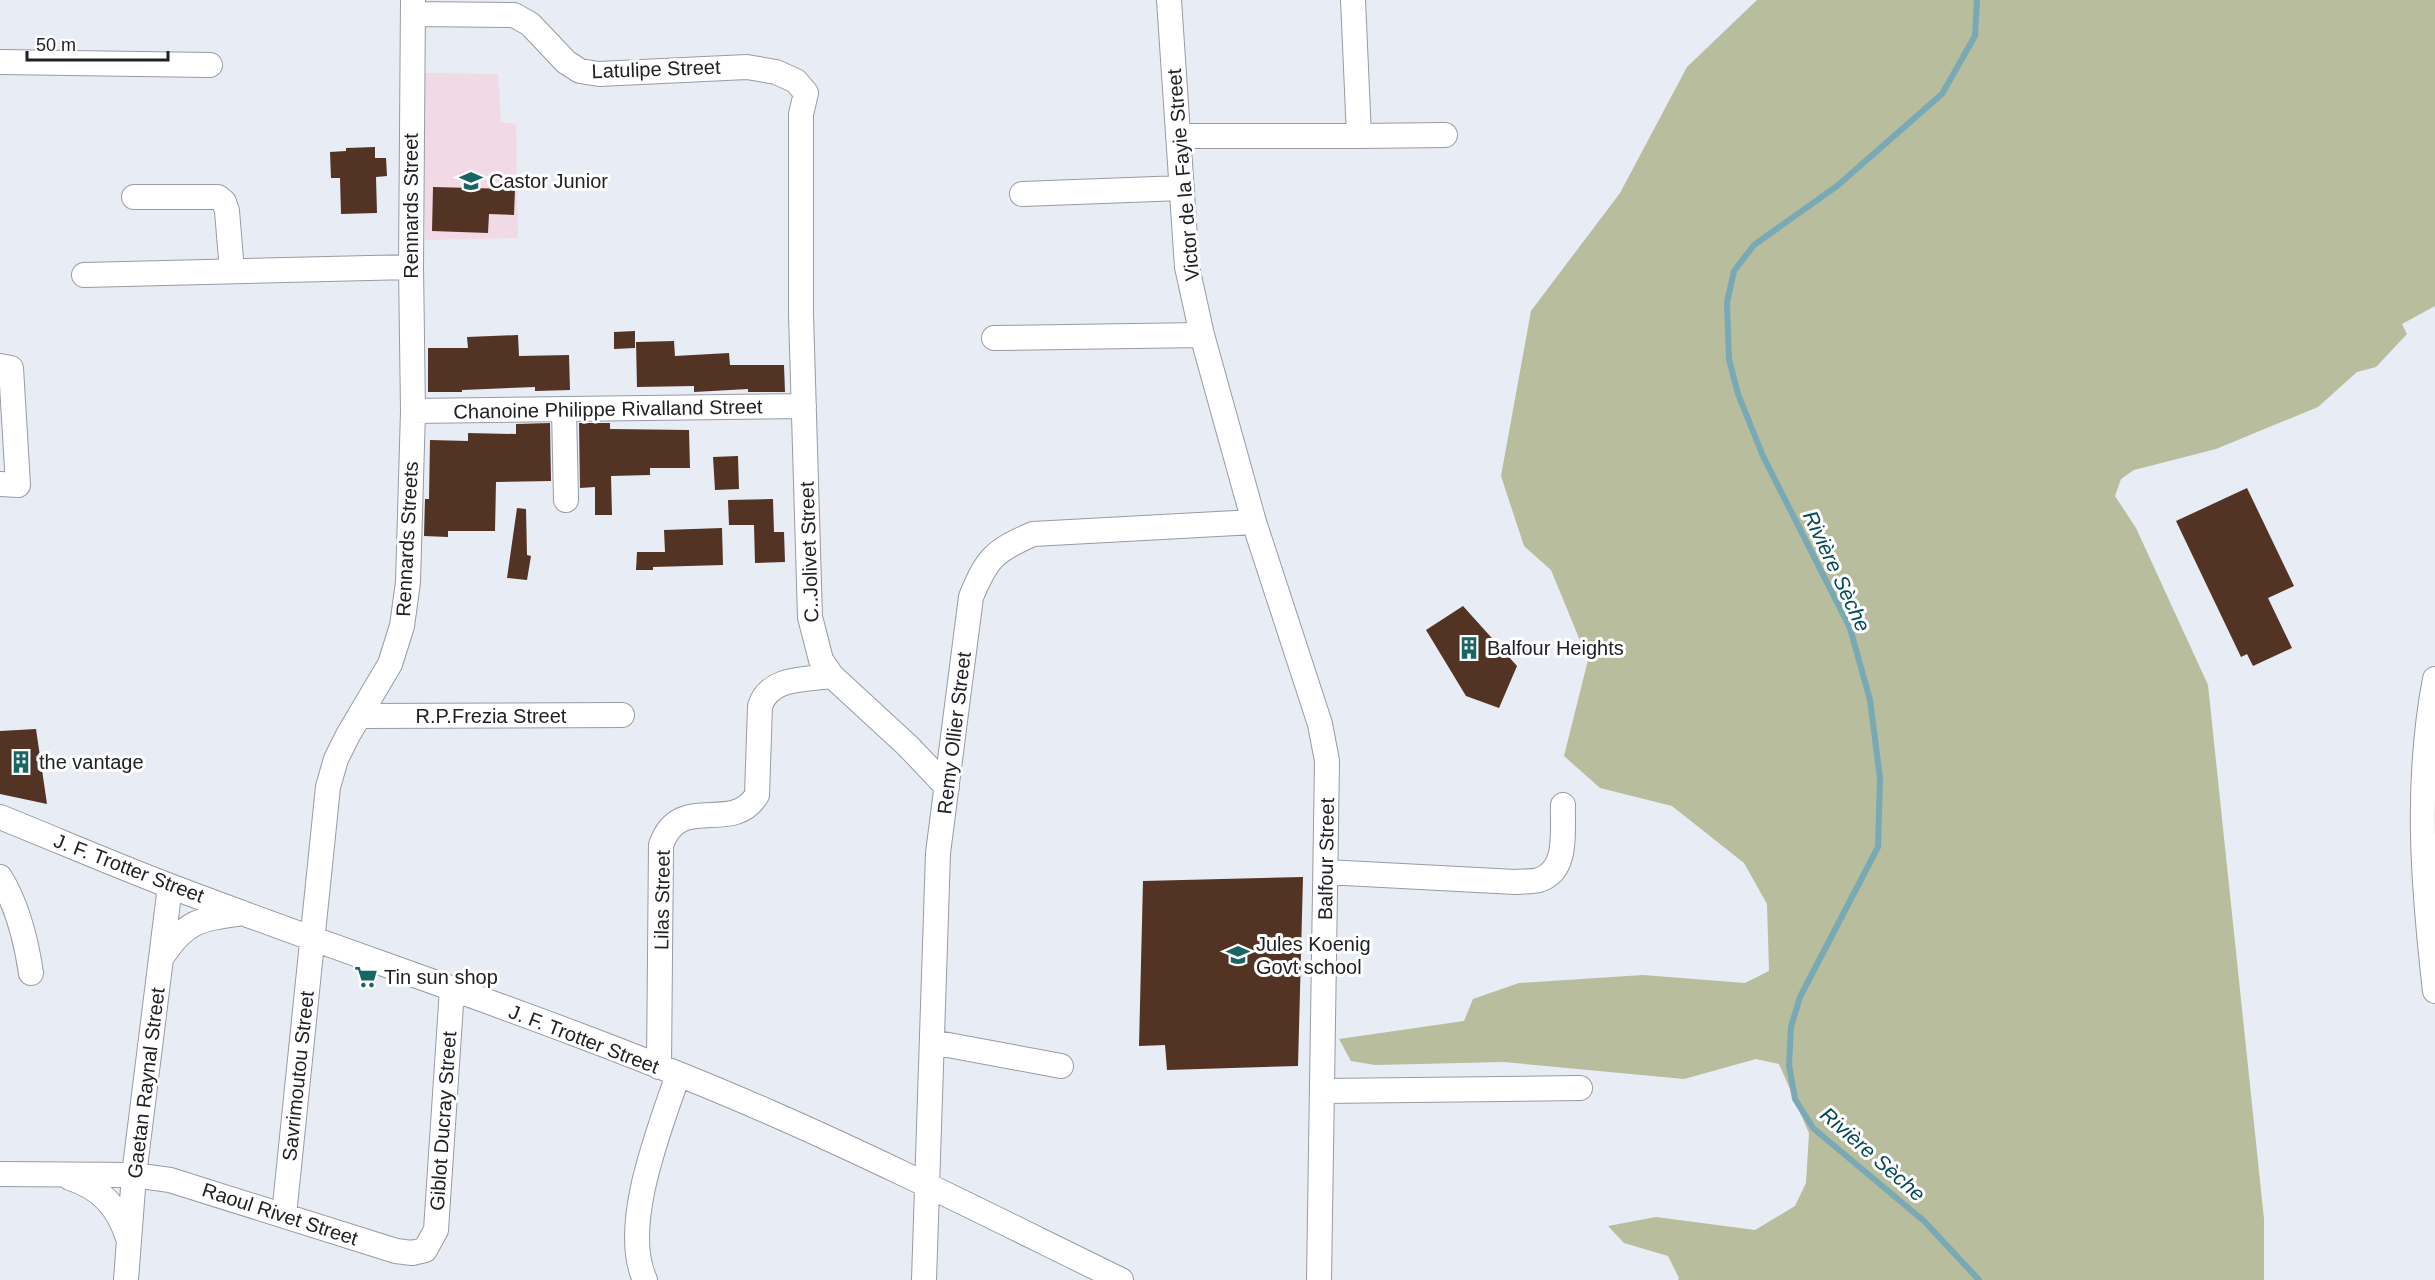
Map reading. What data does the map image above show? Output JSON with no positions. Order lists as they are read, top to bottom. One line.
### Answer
{"streets":{"street":["Latulipe Street","Victor de la Fayie Street","Rennards Street","Chanoine Philippe Rivalland Street","Rennards Streets","C..Jolivet Street","R.P.Frezia Street","Remy Ollier Street","Balfour Street","J. F. Trotter Street","Lilas Street","Savrimoutou Street","Gaetan Raynal Street","Giblot Ducray Street","Raoul Rivet Street"]},"crossings":[["Latulipe Street","Rennards Street"],["Latulipe Street","C..Jolivet Street"],["Victor de la Fayie Street","Remy Ollier Street"],["Victor de la Fayie Street","Balfour Street"],["Rennards Street","Chanoine Philippe Rivalland Street"],["Rennards Street","Rennards Streets"],["Chanoine Philippe Rivalland Street","Rennards Streets"],["Chanoine Philippe Rivalland Street","C..Jolivet Street"],["Rennards Streets","R.P.Frezia Street"],["Rennards Streets","J. F. Trotter Street"],["Rennards Streets","Savrimoutou Street"],["C..Jolivet Street","Remy Ollier Street"],["C..Jolivet Street","Lilas Street"],["Remy Ollier Street","Balfour Street"],["Remy Ollier Street","J. F. Trotter Street"],["J. F. Trotter Street","Lilas Street"],["J. F. Trotter Street","Savrimoutou Street"],["J. F. Trotter Street","Gaetan Raynal Street"],["J. F. Trotter Street","Giblot Ducray Street"],["Savrimoutou Street","Raoul Rivet Street"],["Gaetan Raynal Street","Raoul Rivet Street"],["Giblot Ducray Street","Raoul Rivet Street"]],"water":["Rivière Sèche"],"places":{"school or university":["Castor Junior","Jules Koenig Govt school"],"building":["Balfour Heights","the vantage"],"supermarket":["Tin sun shop"]},"scale_bar":"50 m"}
